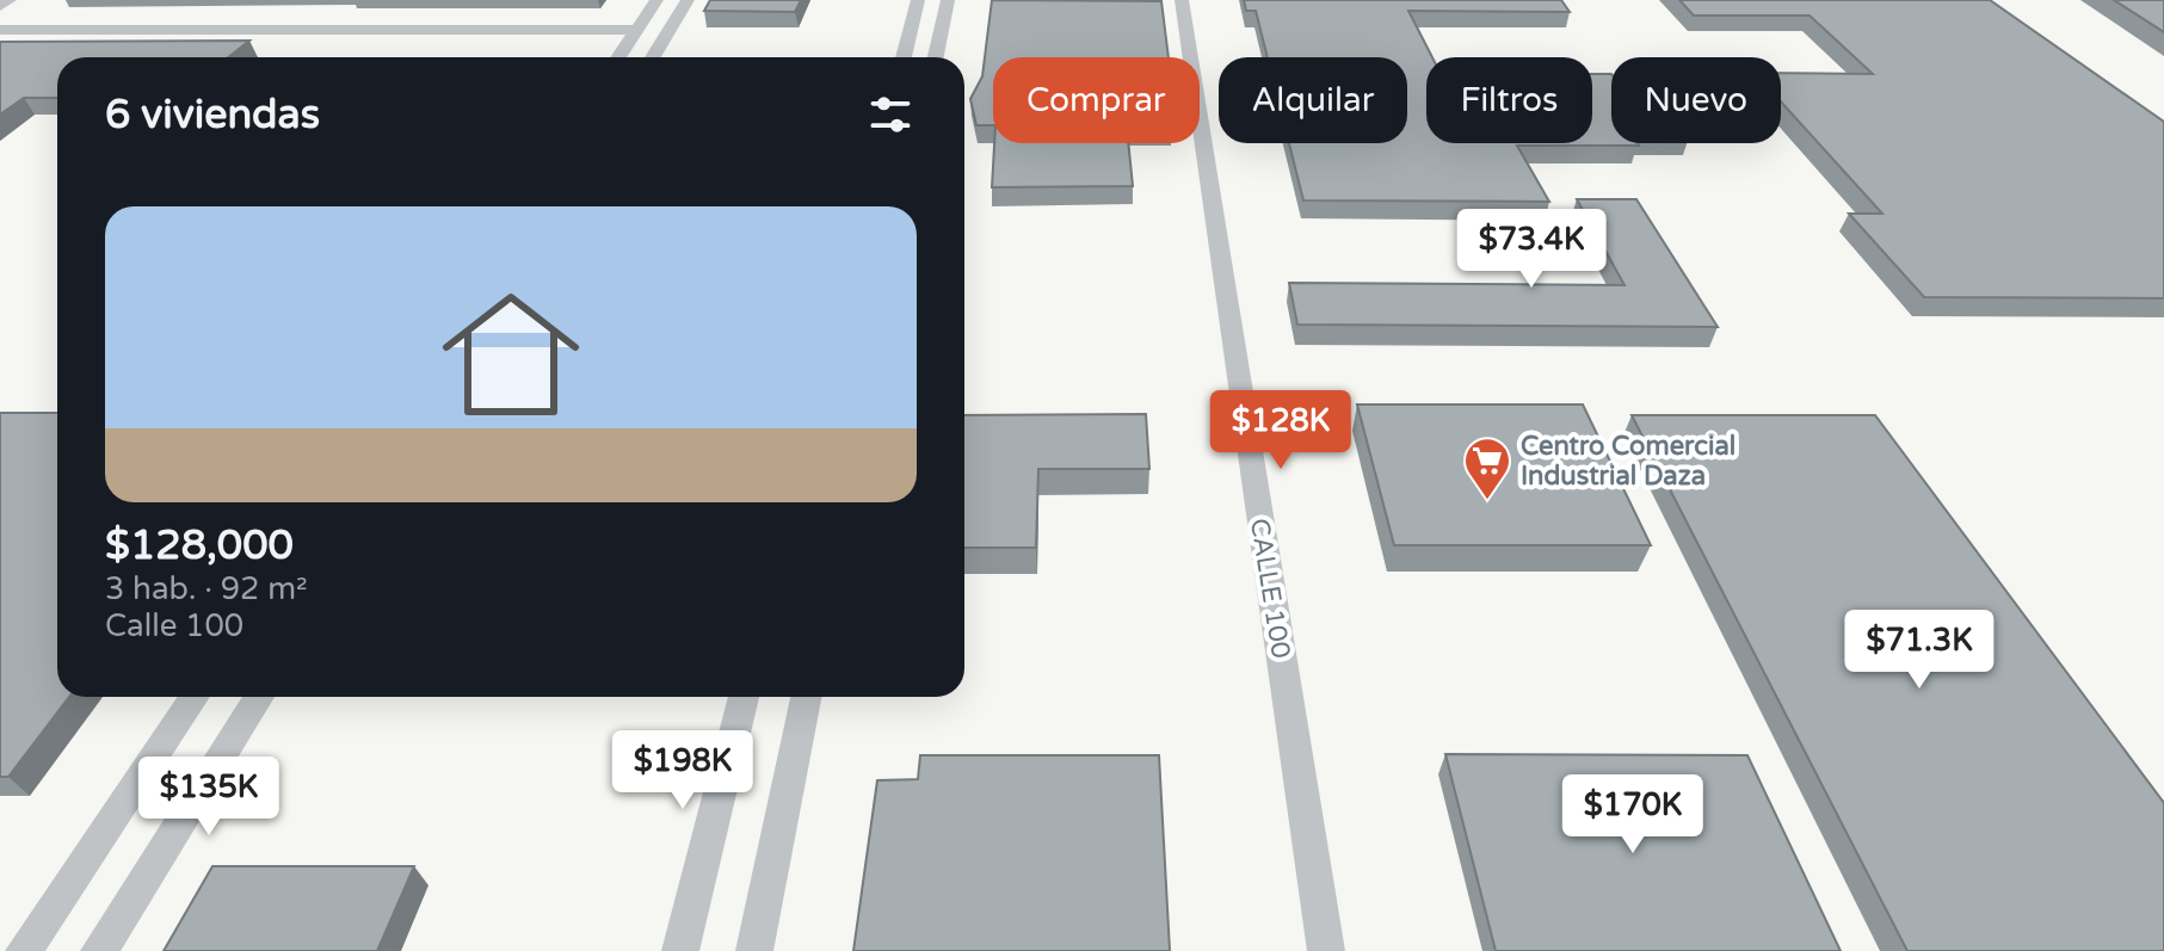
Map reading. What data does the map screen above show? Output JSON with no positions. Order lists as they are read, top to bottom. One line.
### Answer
{"streets":{"street":["CALLE 100"]},"places":{"supermarket":["Centro Comercial Industrial Daza"]},"page":{"chip":["Comprar","Alquilar","Filtros","Nuevo"],"heading":"6 viviendas","list":[{"name":"$128,000","note":"3 hab. · 92 m² · Calle 100"}],"price":["$73.4K","$128K","$71.3K","$198K","$135K","$170K"]}}
